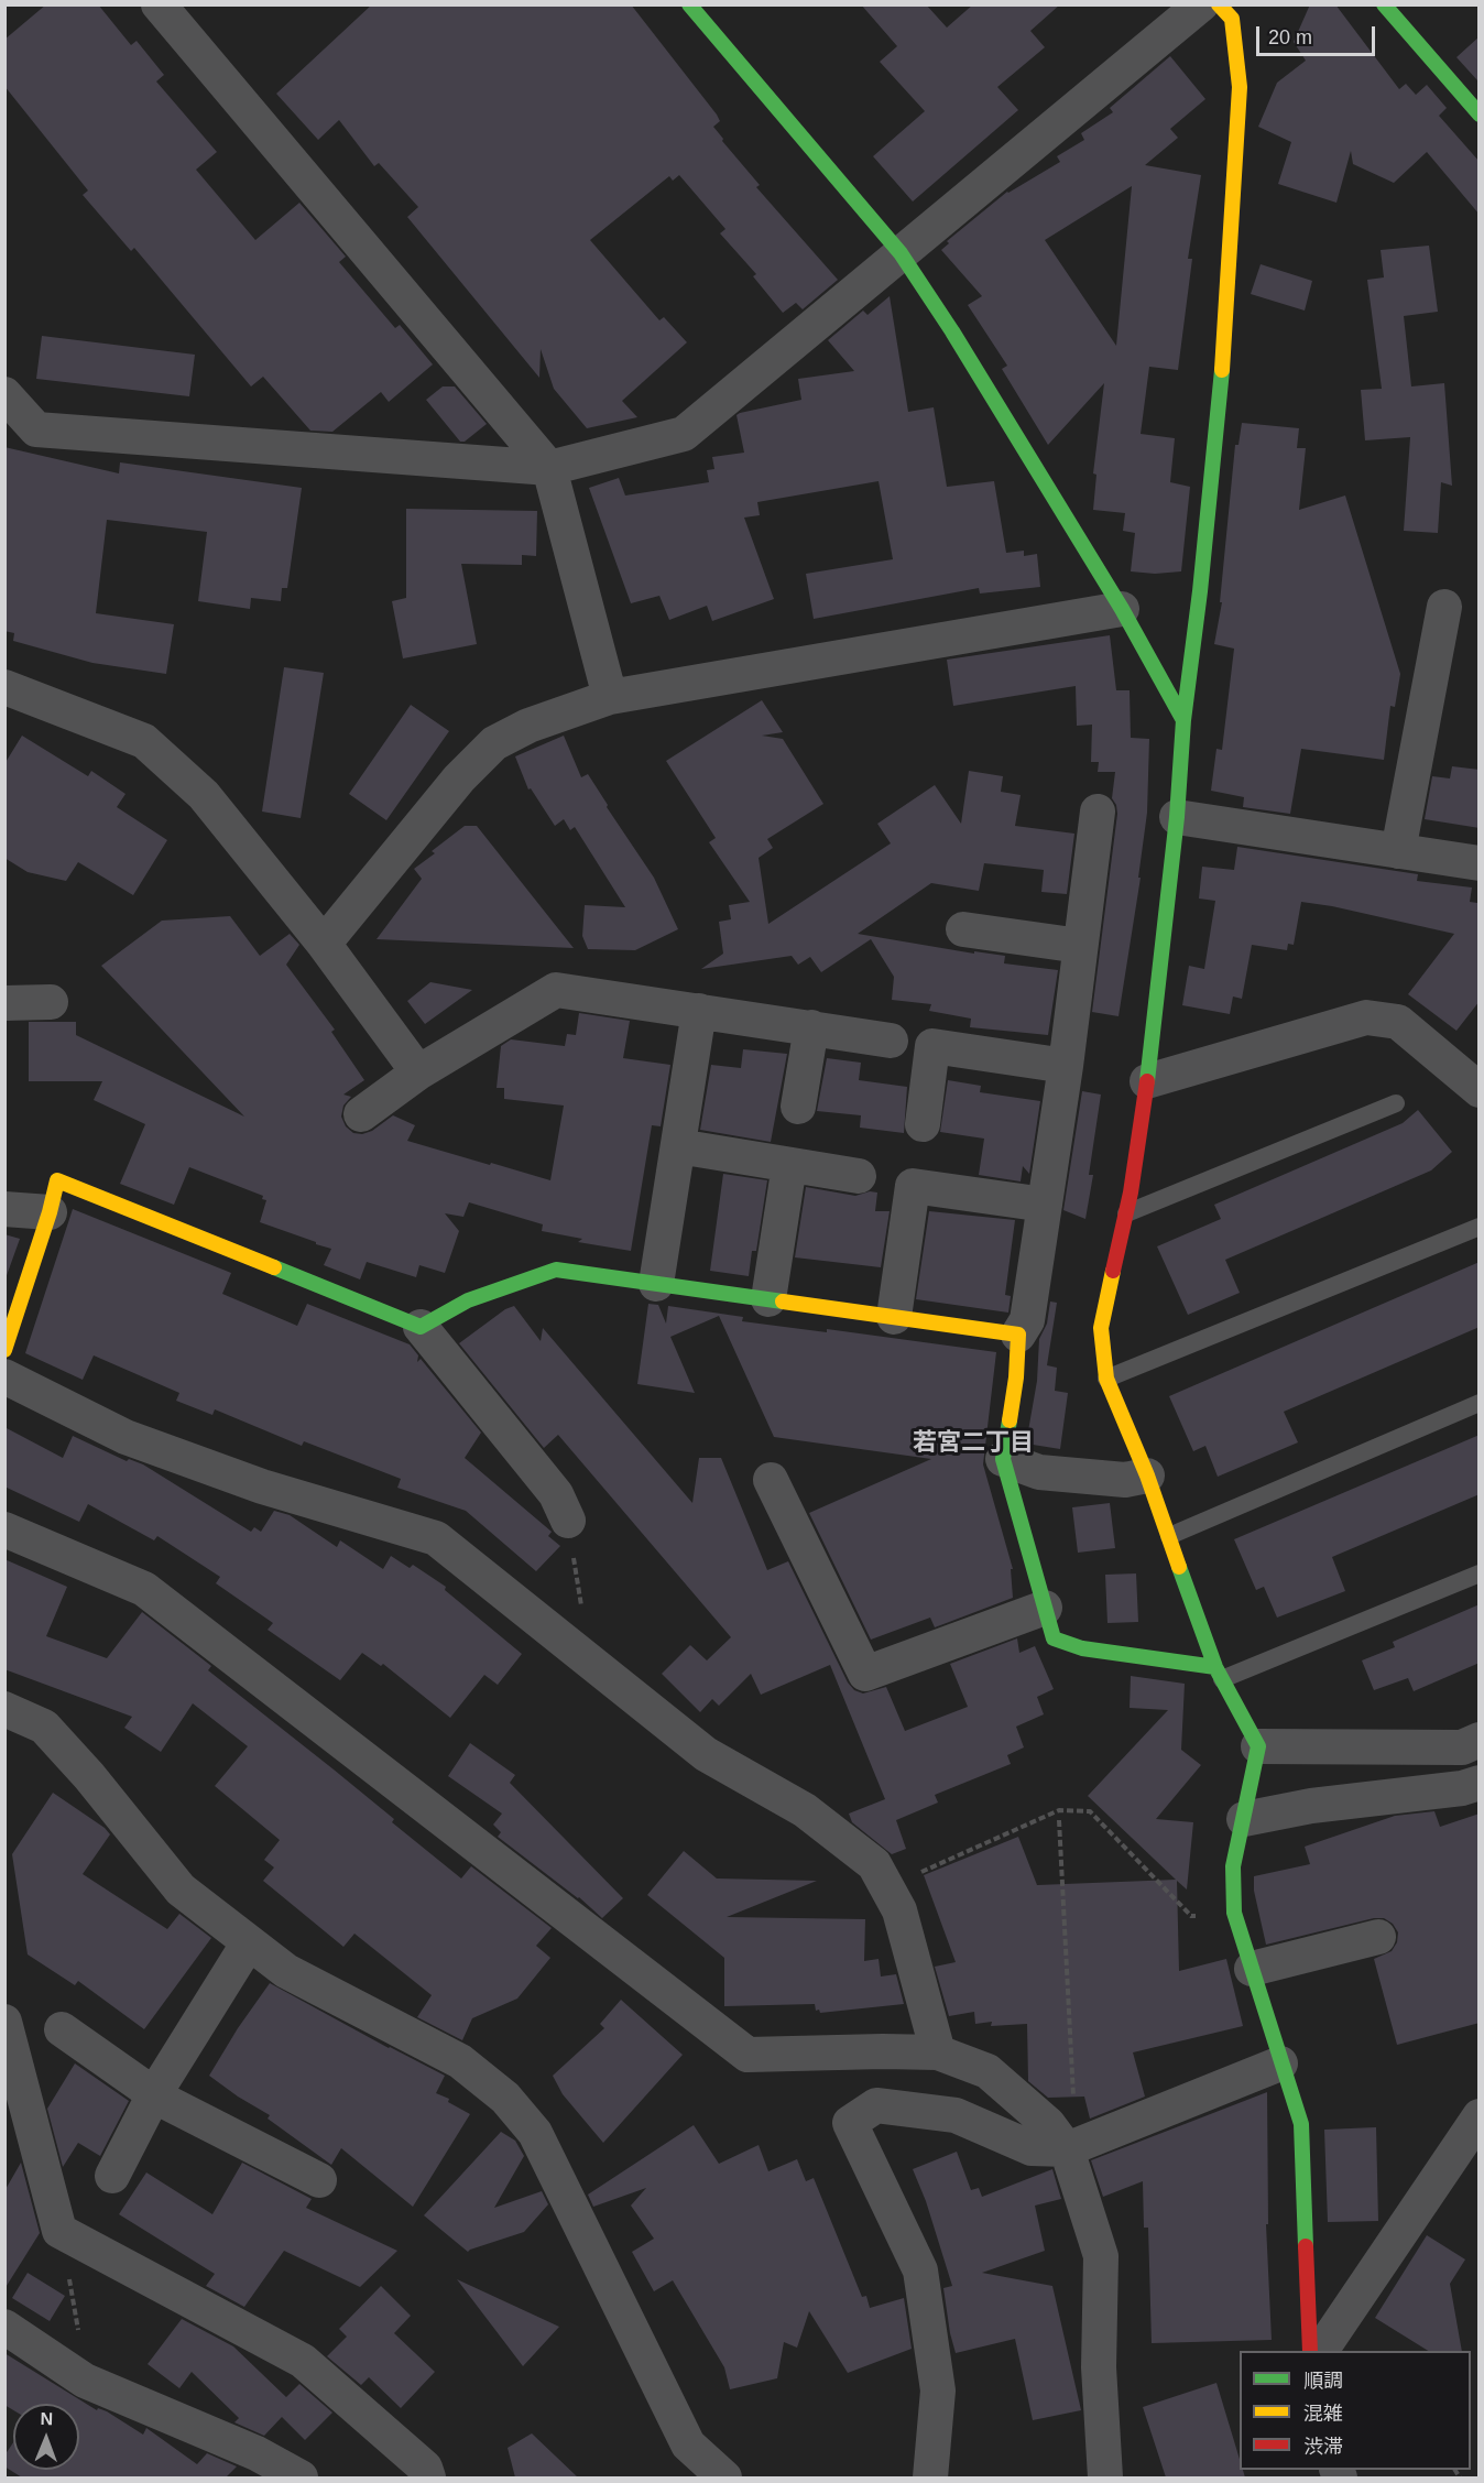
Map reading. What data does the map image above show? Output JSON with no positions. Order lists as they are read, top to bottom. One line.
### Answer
{"districts":["若宮二丁目"],"legend":["順調","混雑","渋滞"],"scale_bar":"20 m","north":"top"}
